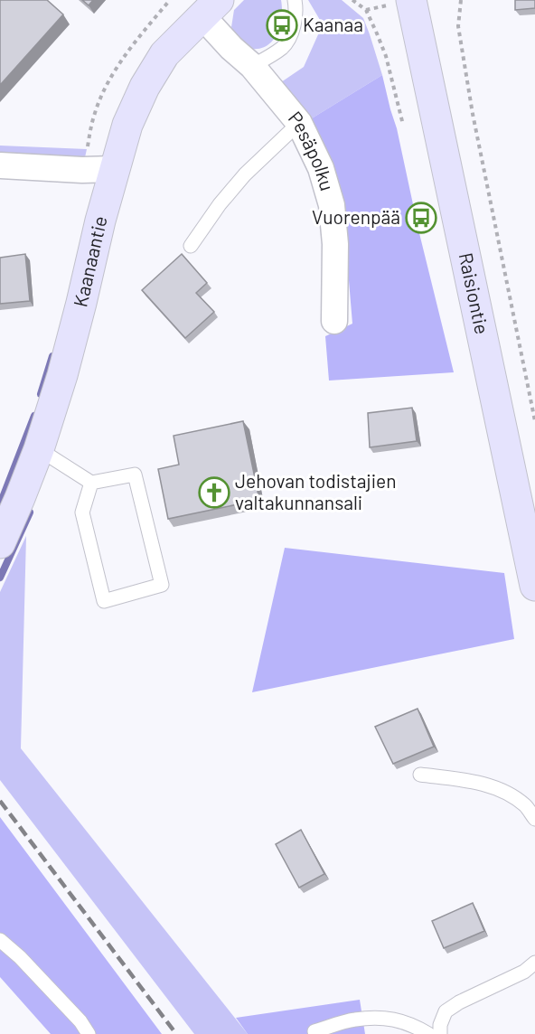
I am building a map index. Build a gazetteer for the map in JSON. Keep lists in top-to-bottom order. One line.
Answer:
{"streets":{"main road":["Kaanaantie","Raisiontie"],"street":["Pesäpolku"]},"crossings":[["Pesäpolku","Kaanaantie"]],"places":{"bus stop":["Kaanaa","Vuorenpää"],"church":["Jehovan todistajien valtakunnansali"]}}
